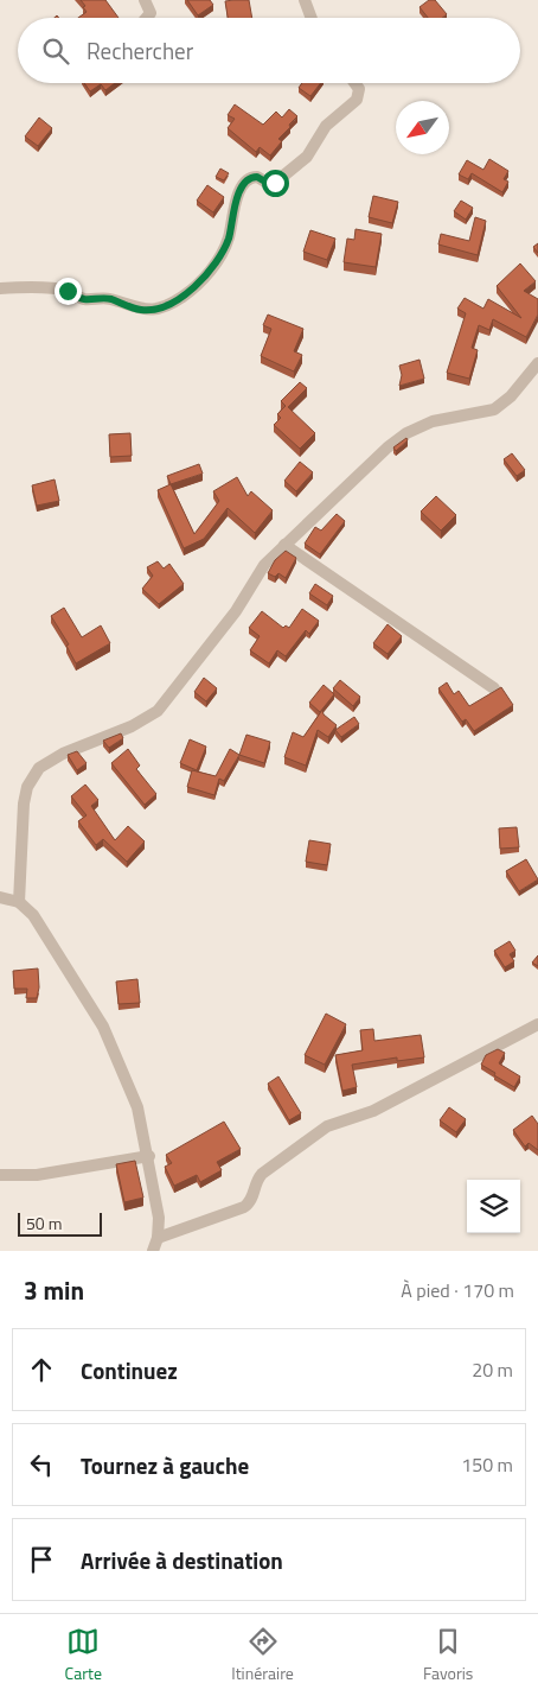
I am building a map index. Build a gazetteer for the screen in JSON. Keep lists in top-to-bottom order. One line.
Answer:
{"scale_bar":"50 m","north":"bottom left","page":{"search":"Rechercher","scale":"50 m","heading":["3 min","À pied · 170 m"],"list":[["Continuez","20 m"],["Tournez à gauche","150 m"],"Arrivée à destination"],"nav":["Carte","Itinéraire","Favoris"]}}
